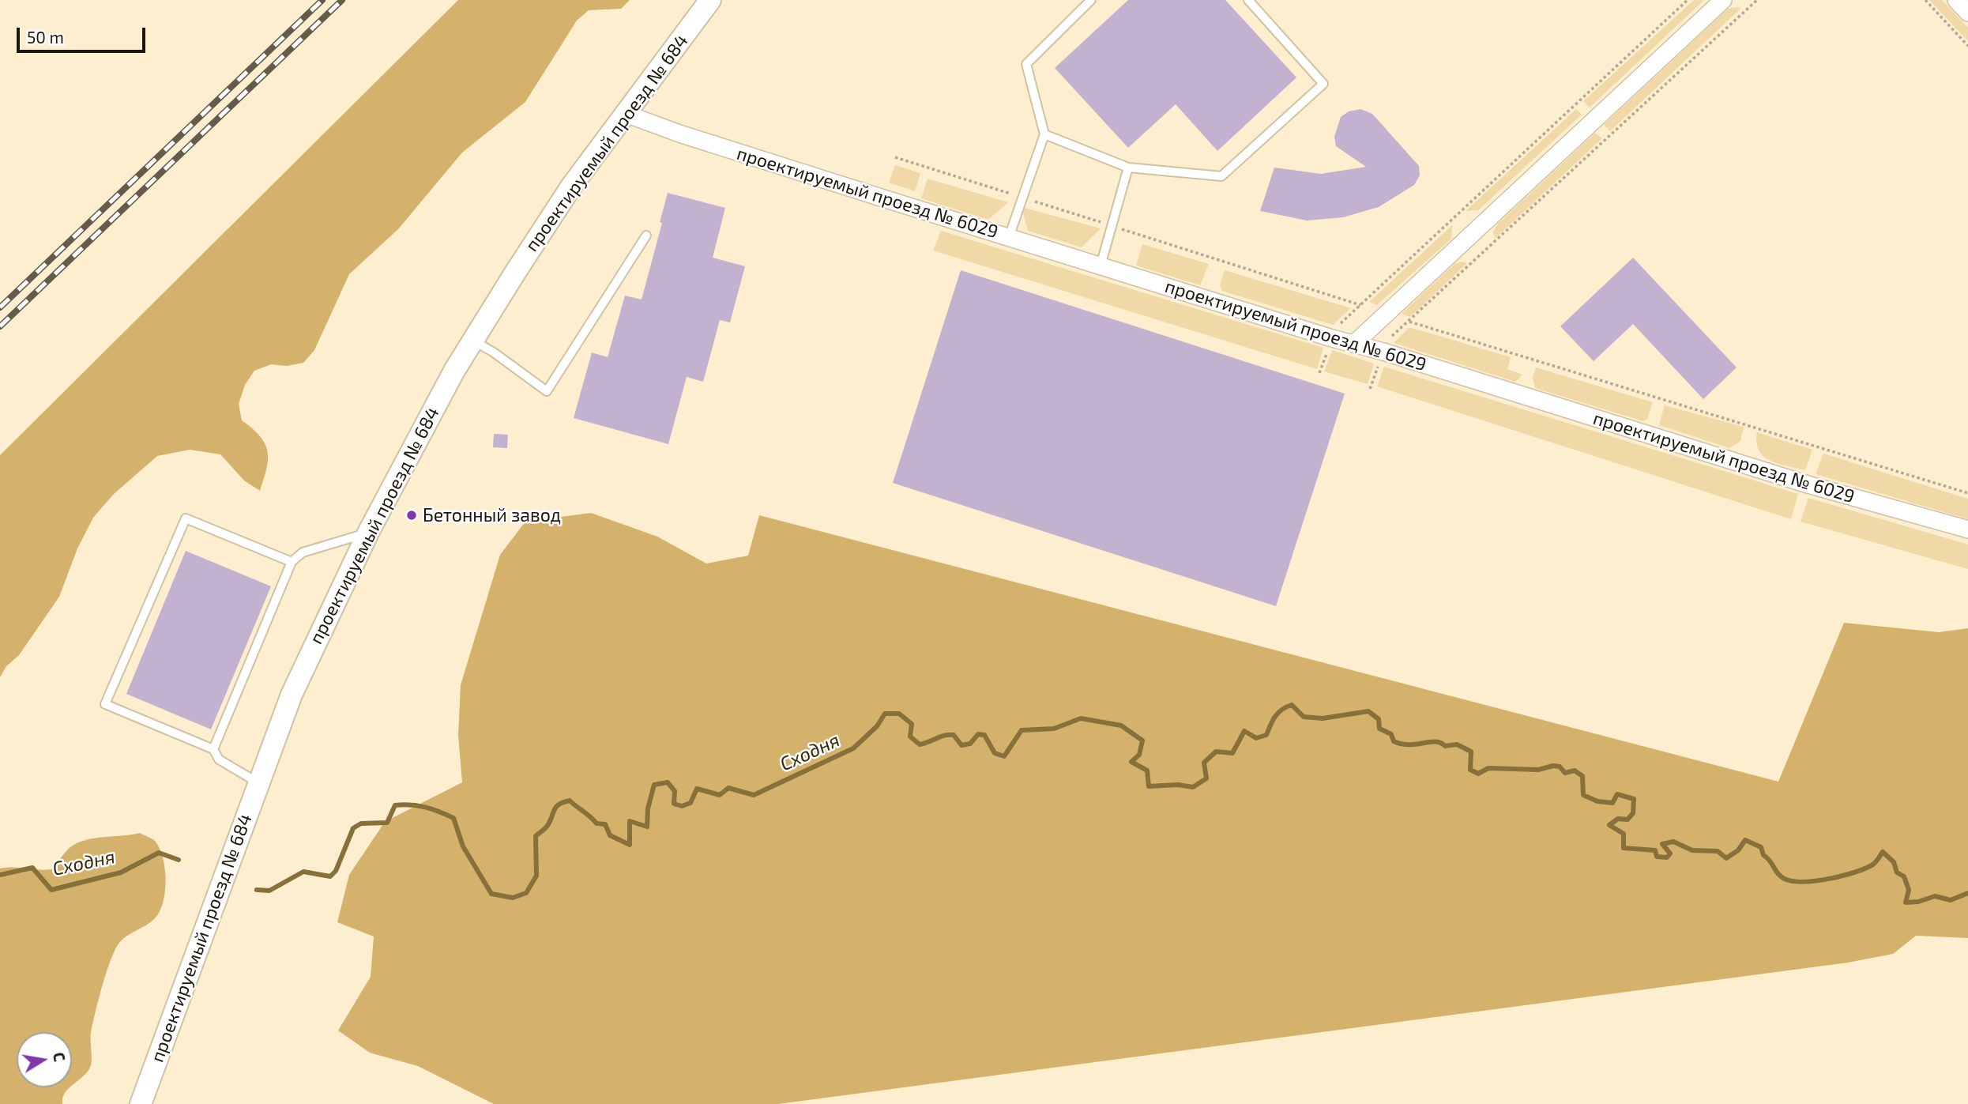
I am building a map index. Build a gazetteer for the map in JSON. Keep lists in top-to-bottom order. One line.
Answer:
{"streets":{"street":["проектируемый проезд № 684","проектируемый проезд № 6029"]},"crossings":[["проектируемый проезд № 684","проектируемый проезд № 6029"]],"water":["Сходня"],"places":["Бетонный завод"],"scale_bar":"50 m","north":"right"}
